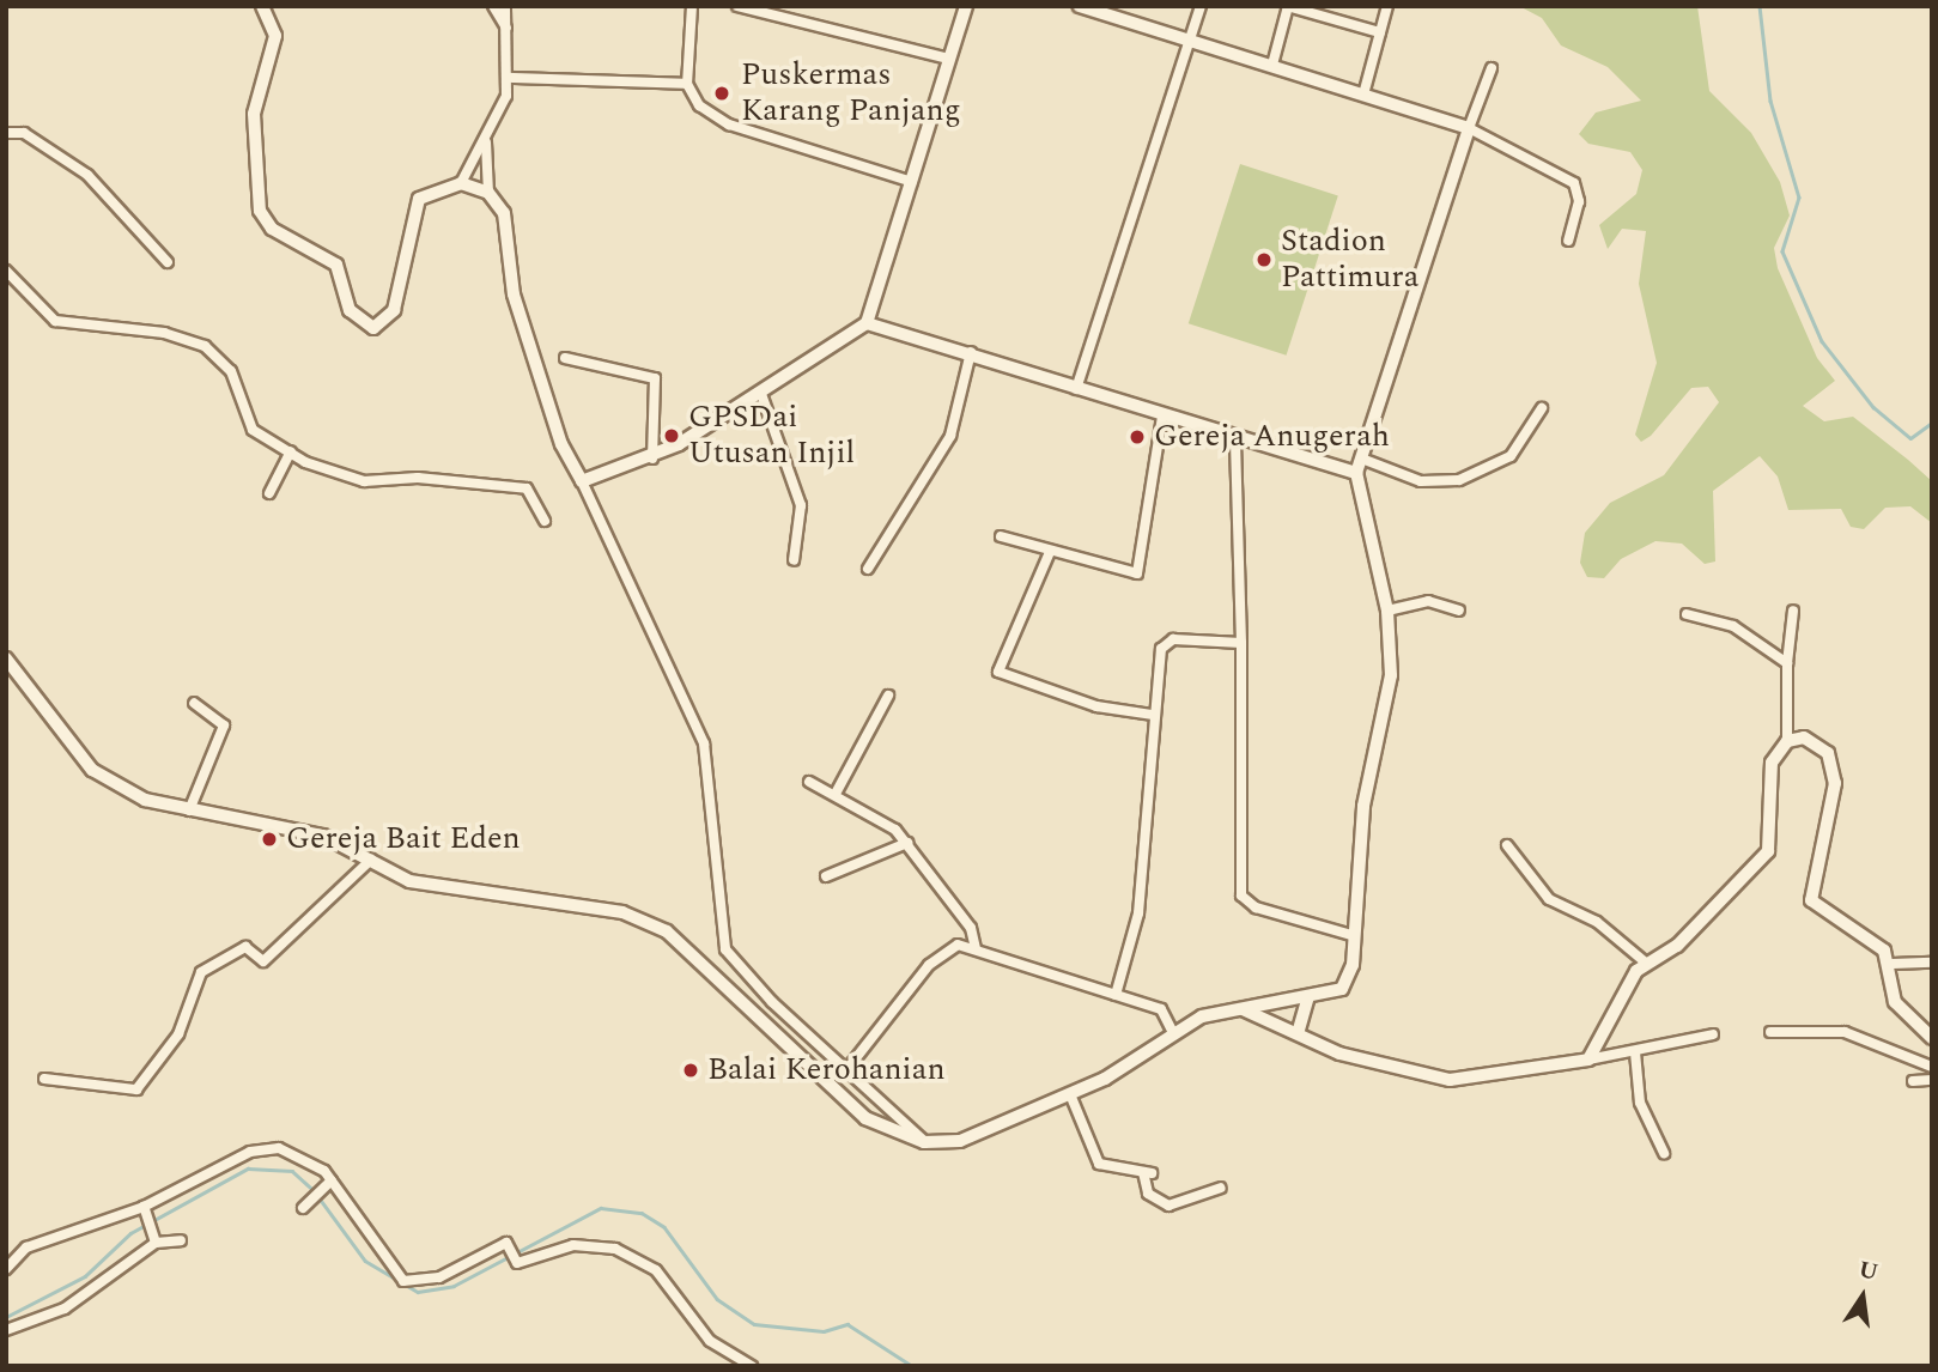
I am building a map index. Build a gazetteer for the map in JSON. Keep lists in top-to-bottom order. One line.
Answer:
{"places":["Puskermas Karang Panjang","Stadion Pattimura","GPSDai Utusan Injil","Gereja Anugerah","Gereja Bait Eden","Balai Kerohanian"],"north":"top"}
